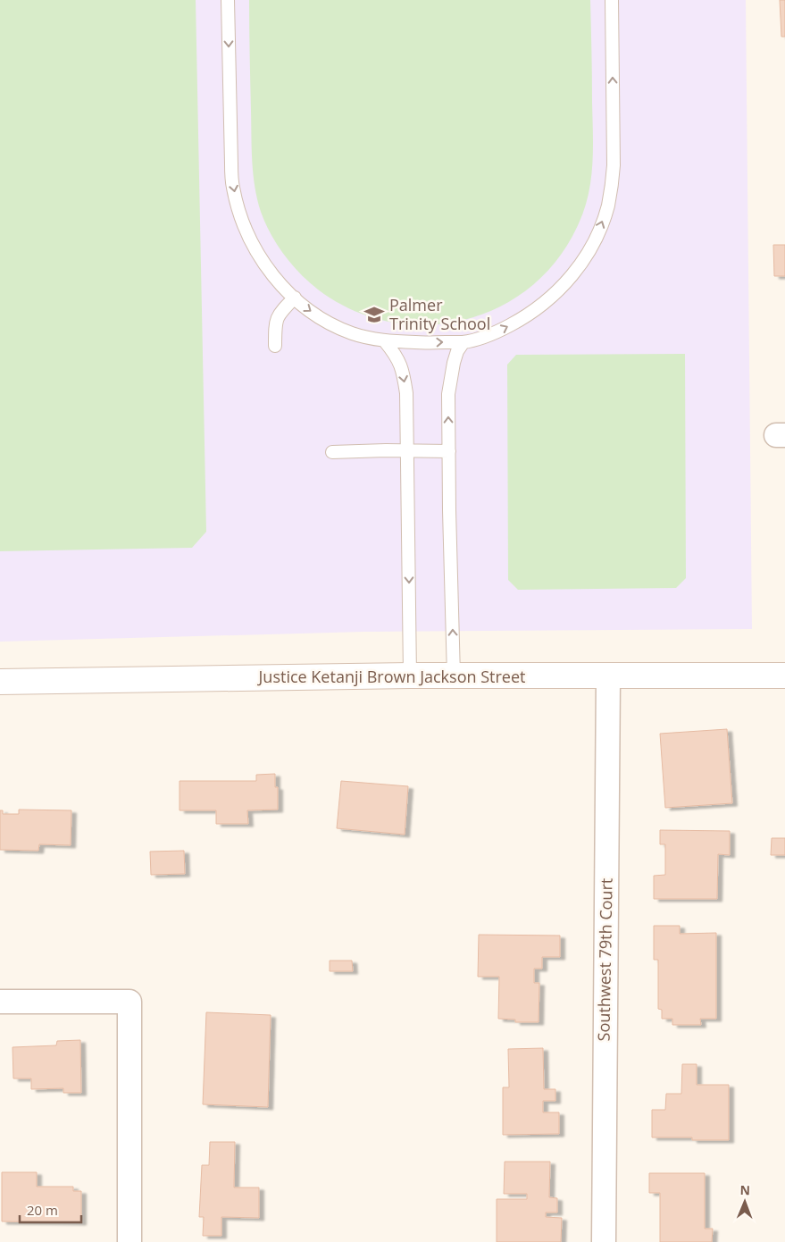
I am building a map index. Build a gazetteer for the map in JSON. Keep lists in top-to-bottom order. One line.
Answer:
{"streets":{"main road":["Justice Ketanji Brown Jackson Street"],"street":["Southwest 79th Court"]},"crossings":[["Justice Ketanji Brown Jackson Street","Southwest 79th Court"]],"places":{"school or university":["Palmer Trinity School"]},"scale_bar":"20 m","north":"top"}
